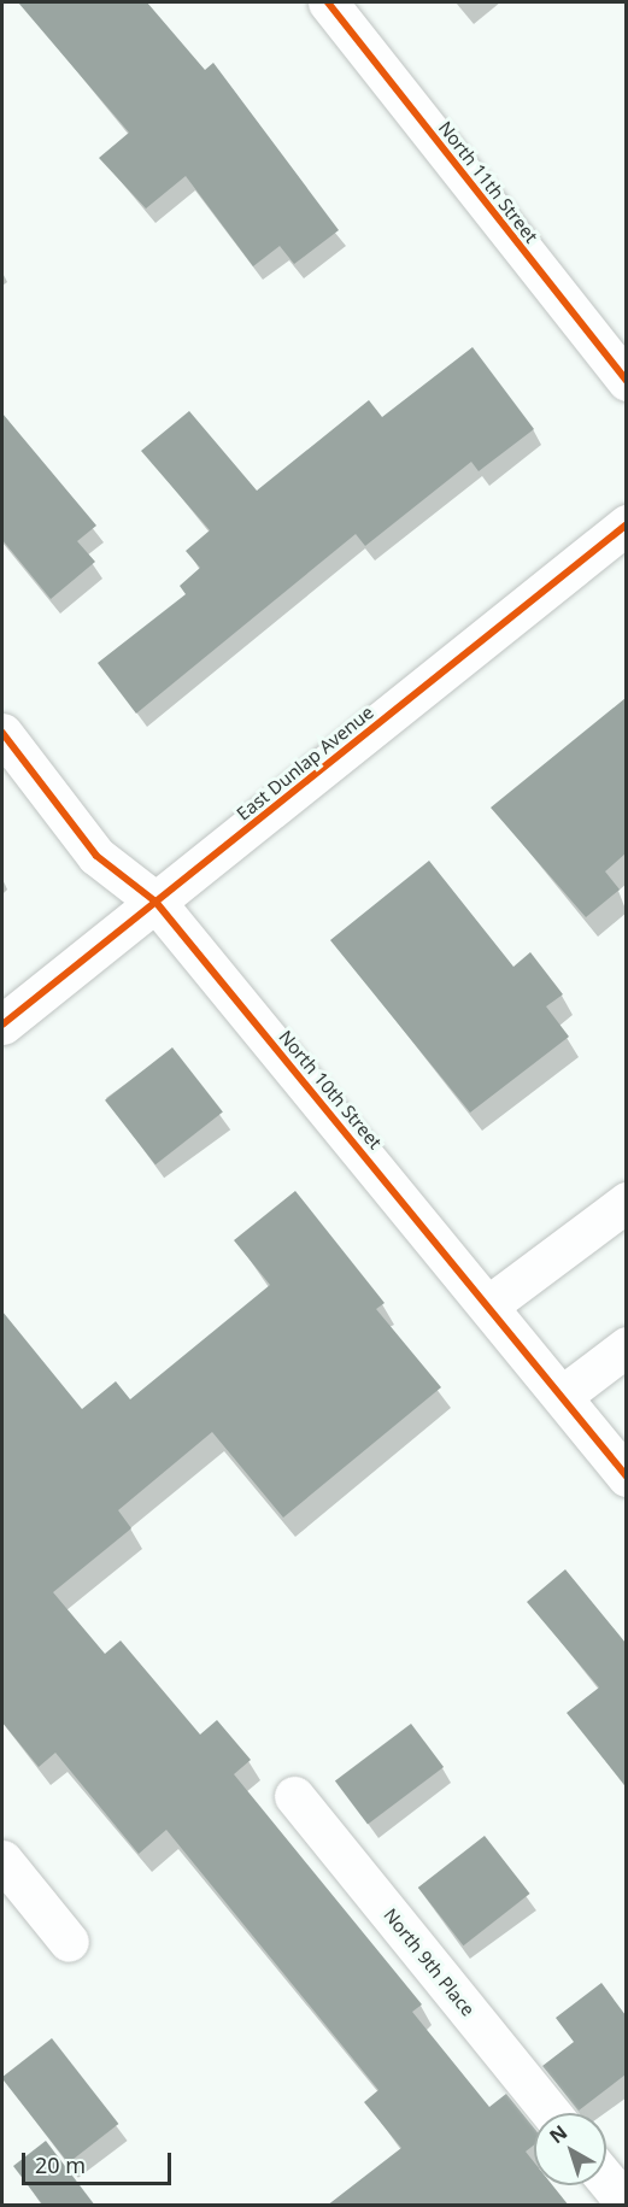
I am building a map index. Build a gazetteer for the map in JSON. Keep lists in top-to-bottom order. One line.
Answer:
{"streets":{"street":["North 11th Street","East Dunlap Avenue","North 10th Street","North 9th Place"]},"crossings":[["East Dunlap Avenue","North 10th Street"]],"scale_bar":"20 m","north":"top left"}
